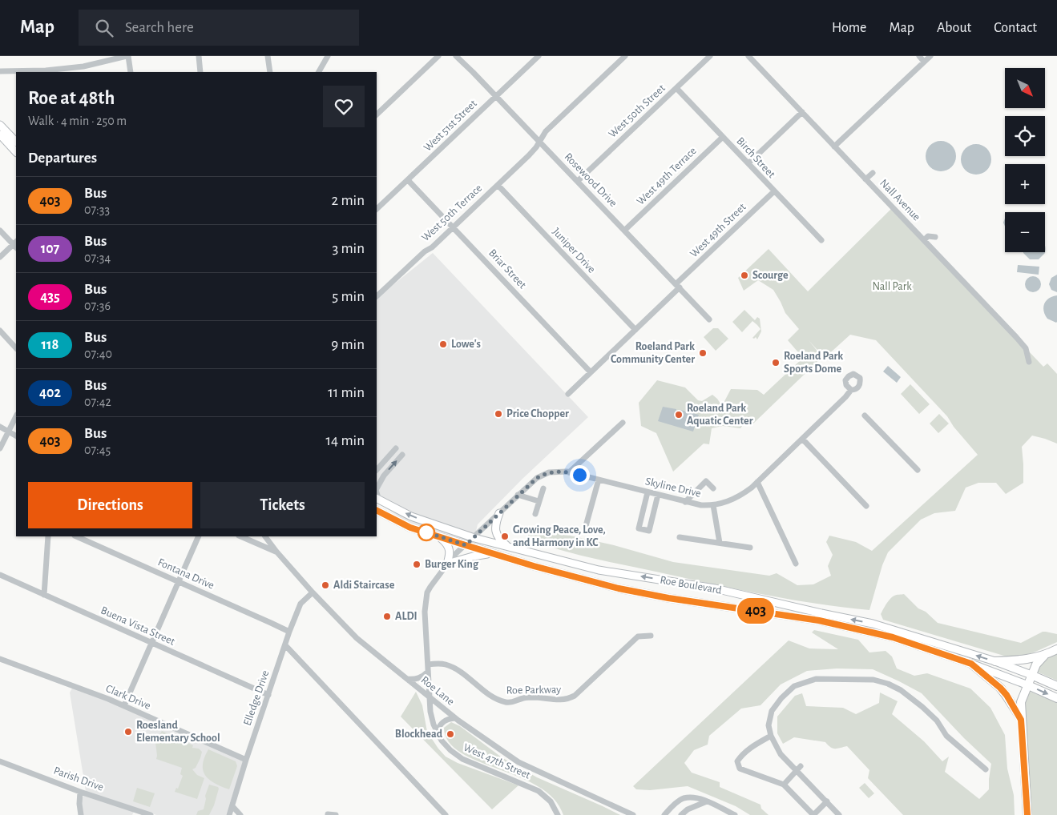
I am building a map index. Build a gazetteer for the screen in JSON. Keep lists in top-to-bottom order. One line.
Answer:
{"streets":{"main road":["Roe Boulevard"],"street":["West 50th Street","West 51st Street","Birch Street","West 49th Terrace","Rosewood Drive","Nall Avenue","West 50th Terrace","West 49th Street","Juniper Drive","Briar Street","Skyline Drive","Fontana Drive","Buena Vista Street","Roe Parkway","Roe Lane","Clark Drive","Elledge Drive","West 47th Street","Parish Drive"]},"crossings":[["West 50th Street","Birch Street"],["West 50th Street","Rosewood Drive"],["West 51st Street","Rosewood Drive"],["West 51st Street","Briar Street"],["Birch Street","West 49th Terrace"],["Birch Street","West 49th Street"],["West 49th Terrace","Rosewood Drive"],["Rosewood Drive","West 50th Terrace"],["Rosewood Drive","West 49th Street"],["West 50th Terrace","Juniper Drive"],["West 50th Terrace","Briar Street"],["West 49th Street","Juniper Drive"],["West 49th Street","Briar Street"],["Skyline Drive","Roe Boulevard"],["Skyline Drive","West 47th Street"],["Fontana Drive","Elledge Drive"],["Buena Vista Street","Elledge Drive"],["Roe Parkway","West 47th Street"],["Roe Lane","Elledge Drive"],["Roe Lane","West 47th Street"],["Clark Drive","Elledge Drive"]],"parks":["Nall Park"],"places":["Scourge","Lowe's","Roeland Park Community Center","Roeland Park Sports Dome","Price Chopper","Roeland Park Aquatic Center","Growing Peace, Love, and Harmony in KC","Burger King","Aldi Staircase","ALDI","Roesland Elementary School","Blockhead"],"lines":["bus line 403"],"north":"bottom right","page":{"header":"Map","search":"Search here","nav":["Home","Map","About","Contact"],"on_map":"403","map_buttons":["+","−"],"heading":[["Roe at 48th","Walk · 4 min · 250 m"],"Departures"],"list":[{"mark":"403","name":"Bus","note":"07:33","value":"2 min"},{"mark":"107","name":"Bus","note":"07:34","value":"3 min"},{"mark":"435","name":"Bus","note":"07:36","value":"5 min"},{"mark":"118","name":"Bus","note":"07:40","value":"9 min"},{"mark":"402","name":"Bus","note":"07:42","value":"11 min"},{"mark":"403","name":"Bus","note":"07:45","value":"14 min"}],"buttons":["Directions","Tickets"]}}
